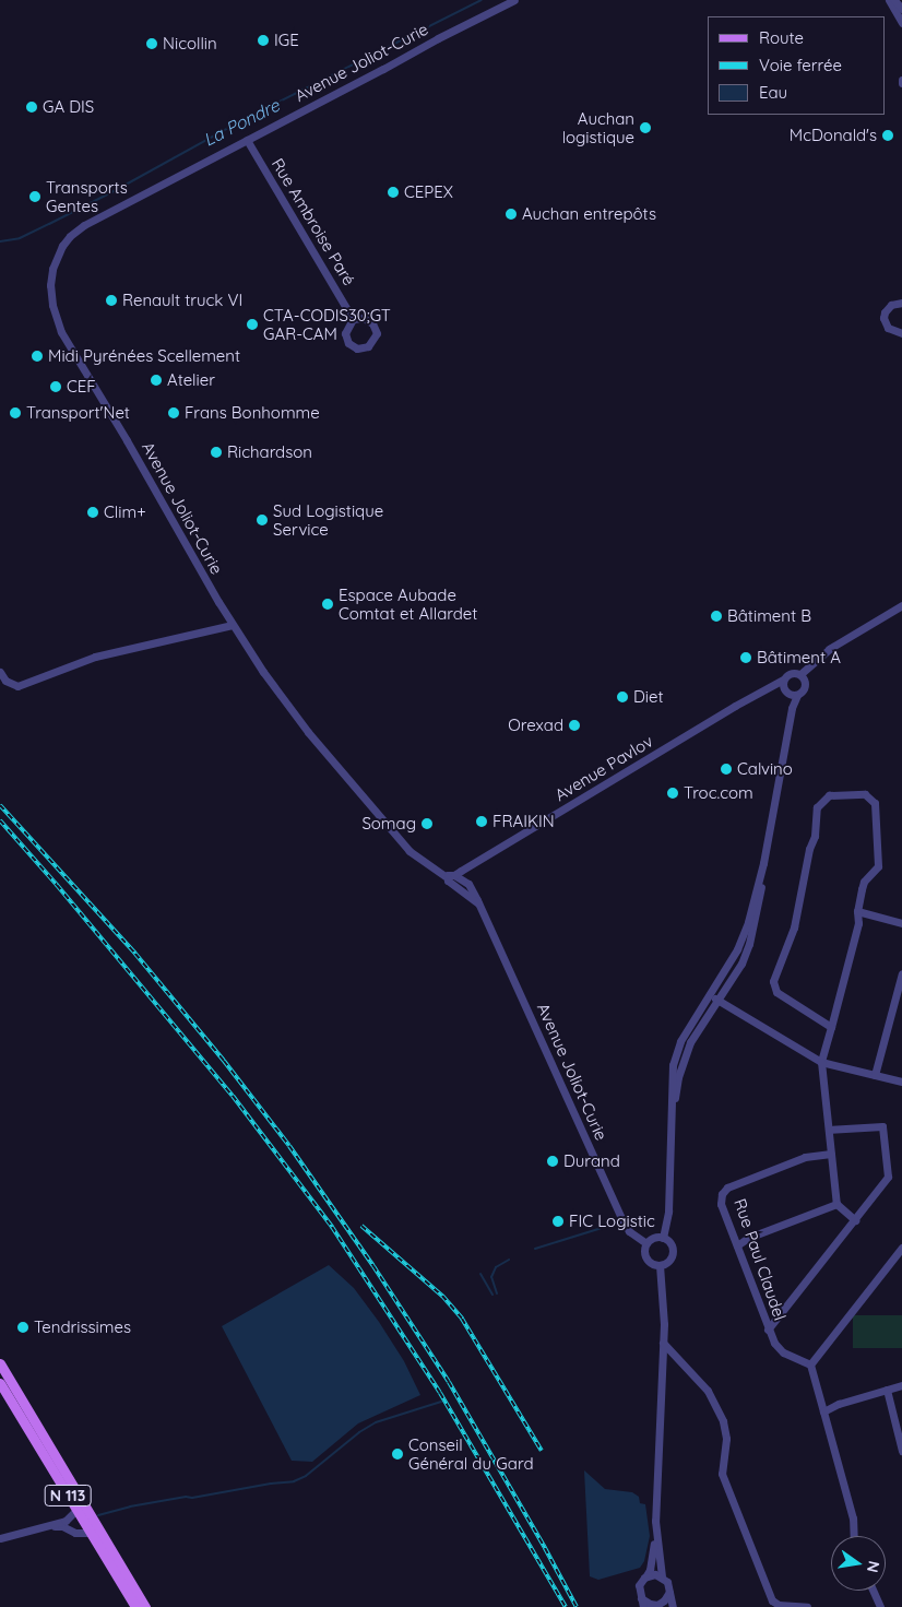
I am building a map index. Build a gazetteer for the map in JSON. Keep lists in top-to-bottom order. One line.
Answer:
{"streets":{"main road":["N 113"],"street":["Avenue Joliot-Curie","Rue Ambroise Paré","Avenue Pavlov","Rue Paul Claudel"]},"crossings":[["Avenue Joliot-Curie","Rue Ambroise Paré"],["Avenue Joliot-Curie","Avenue Pavlov"]],"water":["La Pondre"],"places":["IGE","Nicollin","GA DIS","Auchan logistique","McDonald's","CEPEX","Transports Gentes","Auchan entrepôts","Renault truck VI","CTA-CODIS30;GT GAR-CAM","Midi Pyrénées Scellement","Atelier","CEF","Transport'Net","Frans Bonhomme","Richardson","Clim+","Sud Logistique Service","Espace Aubade Comtat et Allardet","Bâtiment B","Bâtiment A","Diet","Orexad","Calvino","Troc.com","FRAIKIN","Somag","Durand","FIC Logistic","Tendrissimes","Conseil Général du Gard"],"legend":["Route","Voie ferrée","Eau"],"north":"right"}
